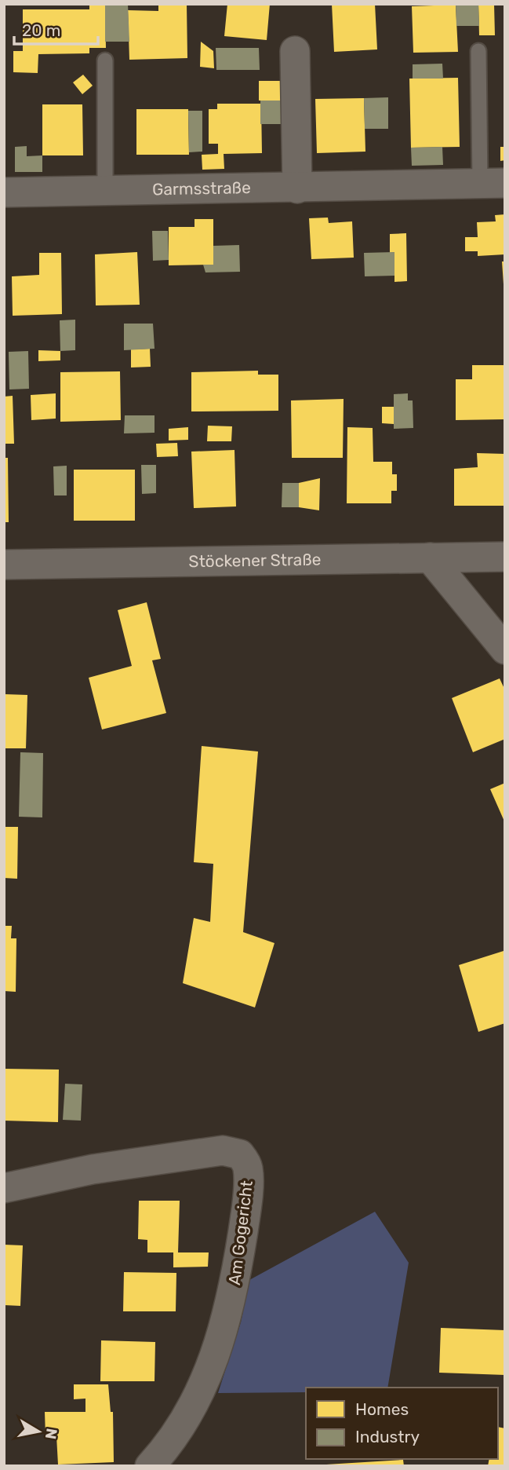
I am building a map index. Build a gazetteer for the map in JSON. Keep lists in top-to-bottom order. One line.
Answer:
{"streets":{"street":["Garmsstraße","Stöckener Straße","Am Gogericht"]},"legend":["Homes","Industry"],"scale_bar":"20 m","north":"right"}
